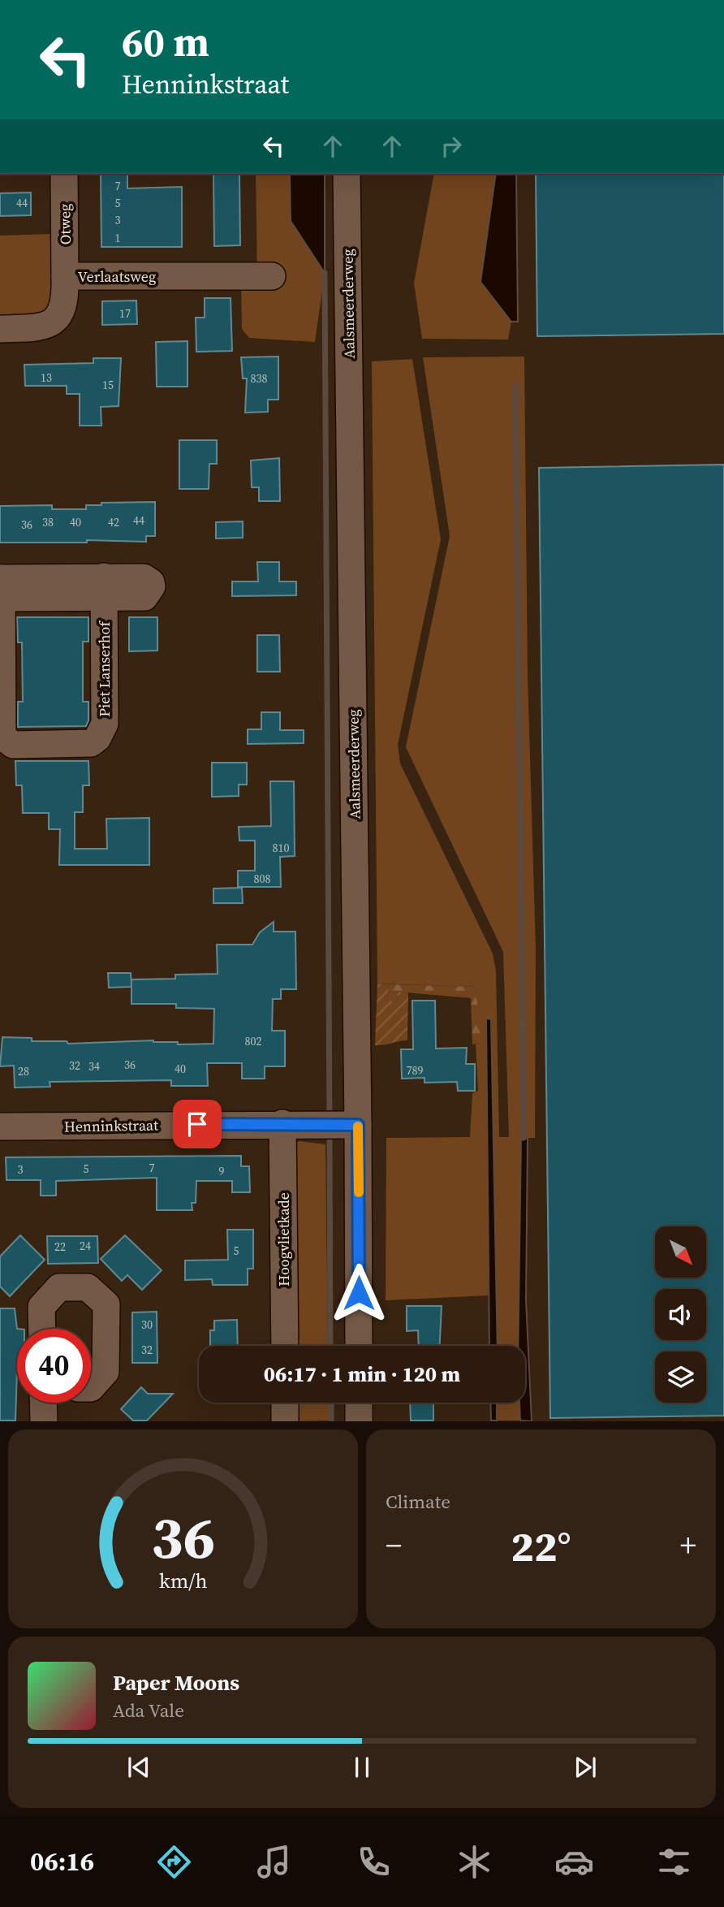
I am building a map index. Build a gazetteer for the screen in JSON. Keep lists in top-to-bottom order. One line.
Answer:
{"streets":{"street":["Otweg","Verlaatsweg","Aalsmeerderweg","Piet Lanserhof","Henninkstraat","Hoogvlietkade"]},"crossings":[["Otweg","Verlaatsweg"],["Aalsmeerderweg","Henninkstraat"],["Henninkstraat","Hoogvlietkade"]],"house_numbers":["7","44","5","3","1","17","13","838","15","44","38","40","42","36","810","808","802","36","32","34","40","789","28","7","5","3","9","24","22","5","30","32"],"north":"bottom right","page":{"turn":["60 m","Henninkstraat"],"limit":"40","trip":"06:17 · 1 min · 120 m","tile":"Climate","heat":["−","22°","+"],"song":["Paper Moons","Ada Vale"],"tabs":"06:16","gauge":["36","km/h"]}}
